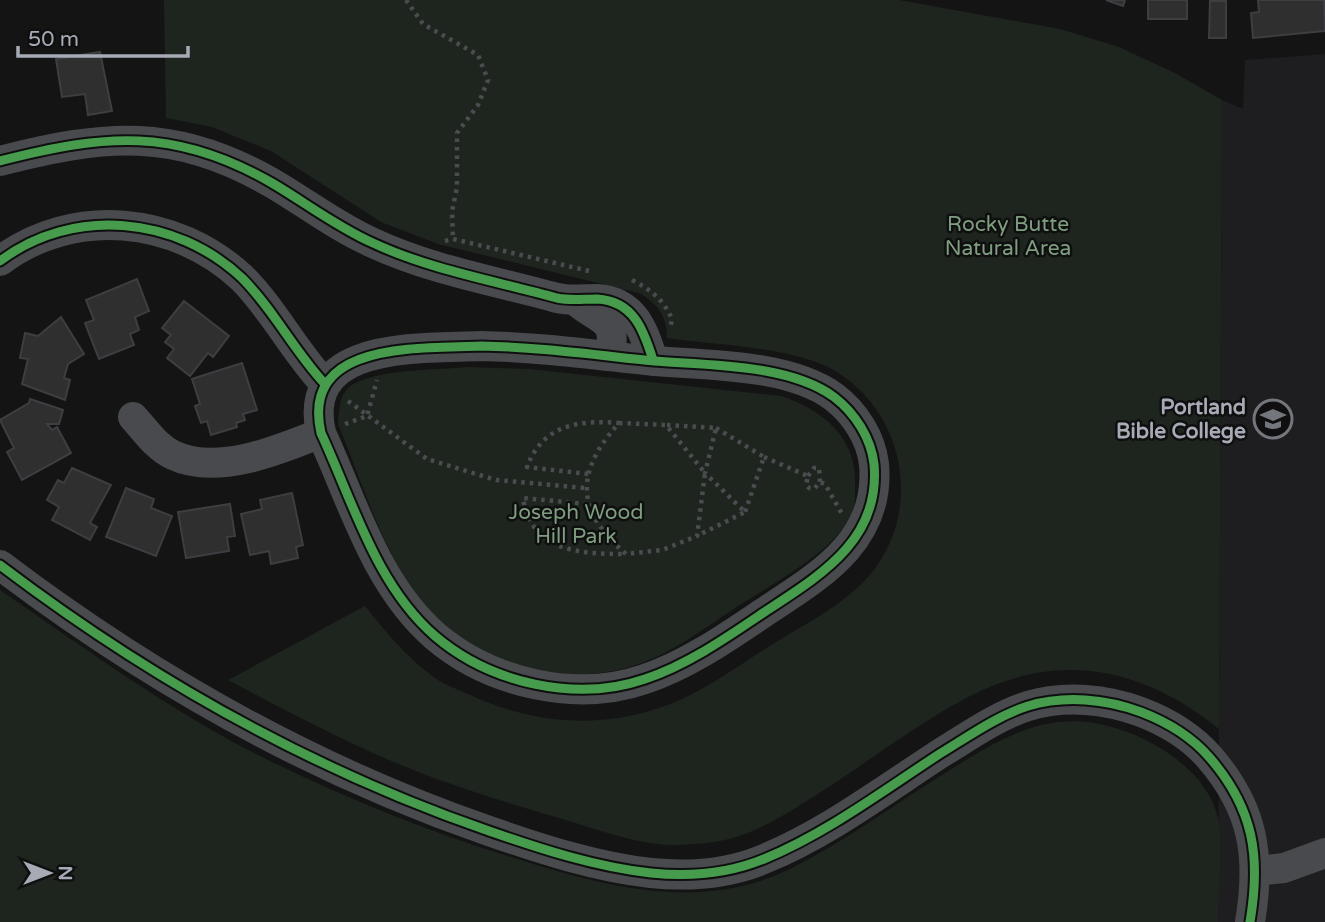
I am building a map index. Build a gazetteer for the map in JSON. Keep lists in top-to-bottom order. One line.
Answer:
{"parks":["Rocky Butte Natural Area","Joseph Wood Hill Park"],"places":{"school or university":["Portland Bible College"]},"scale_bar":"50 m","north":"right"}
